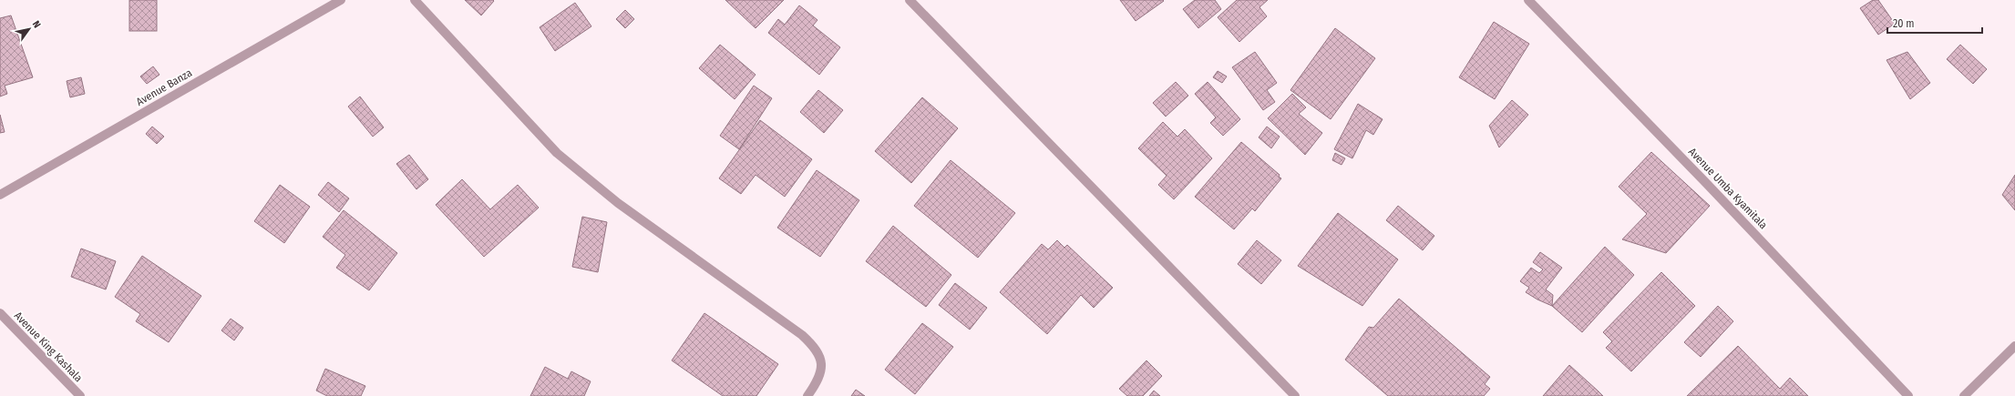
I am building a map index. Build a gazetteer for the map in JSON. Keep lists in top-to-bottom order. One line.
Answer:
{"streets":{"street":["Avenue Banza","Avenue Umba Kyamitala","Avenue King Kashala"]},"scale_bar":"20 m","north":"top right"}
